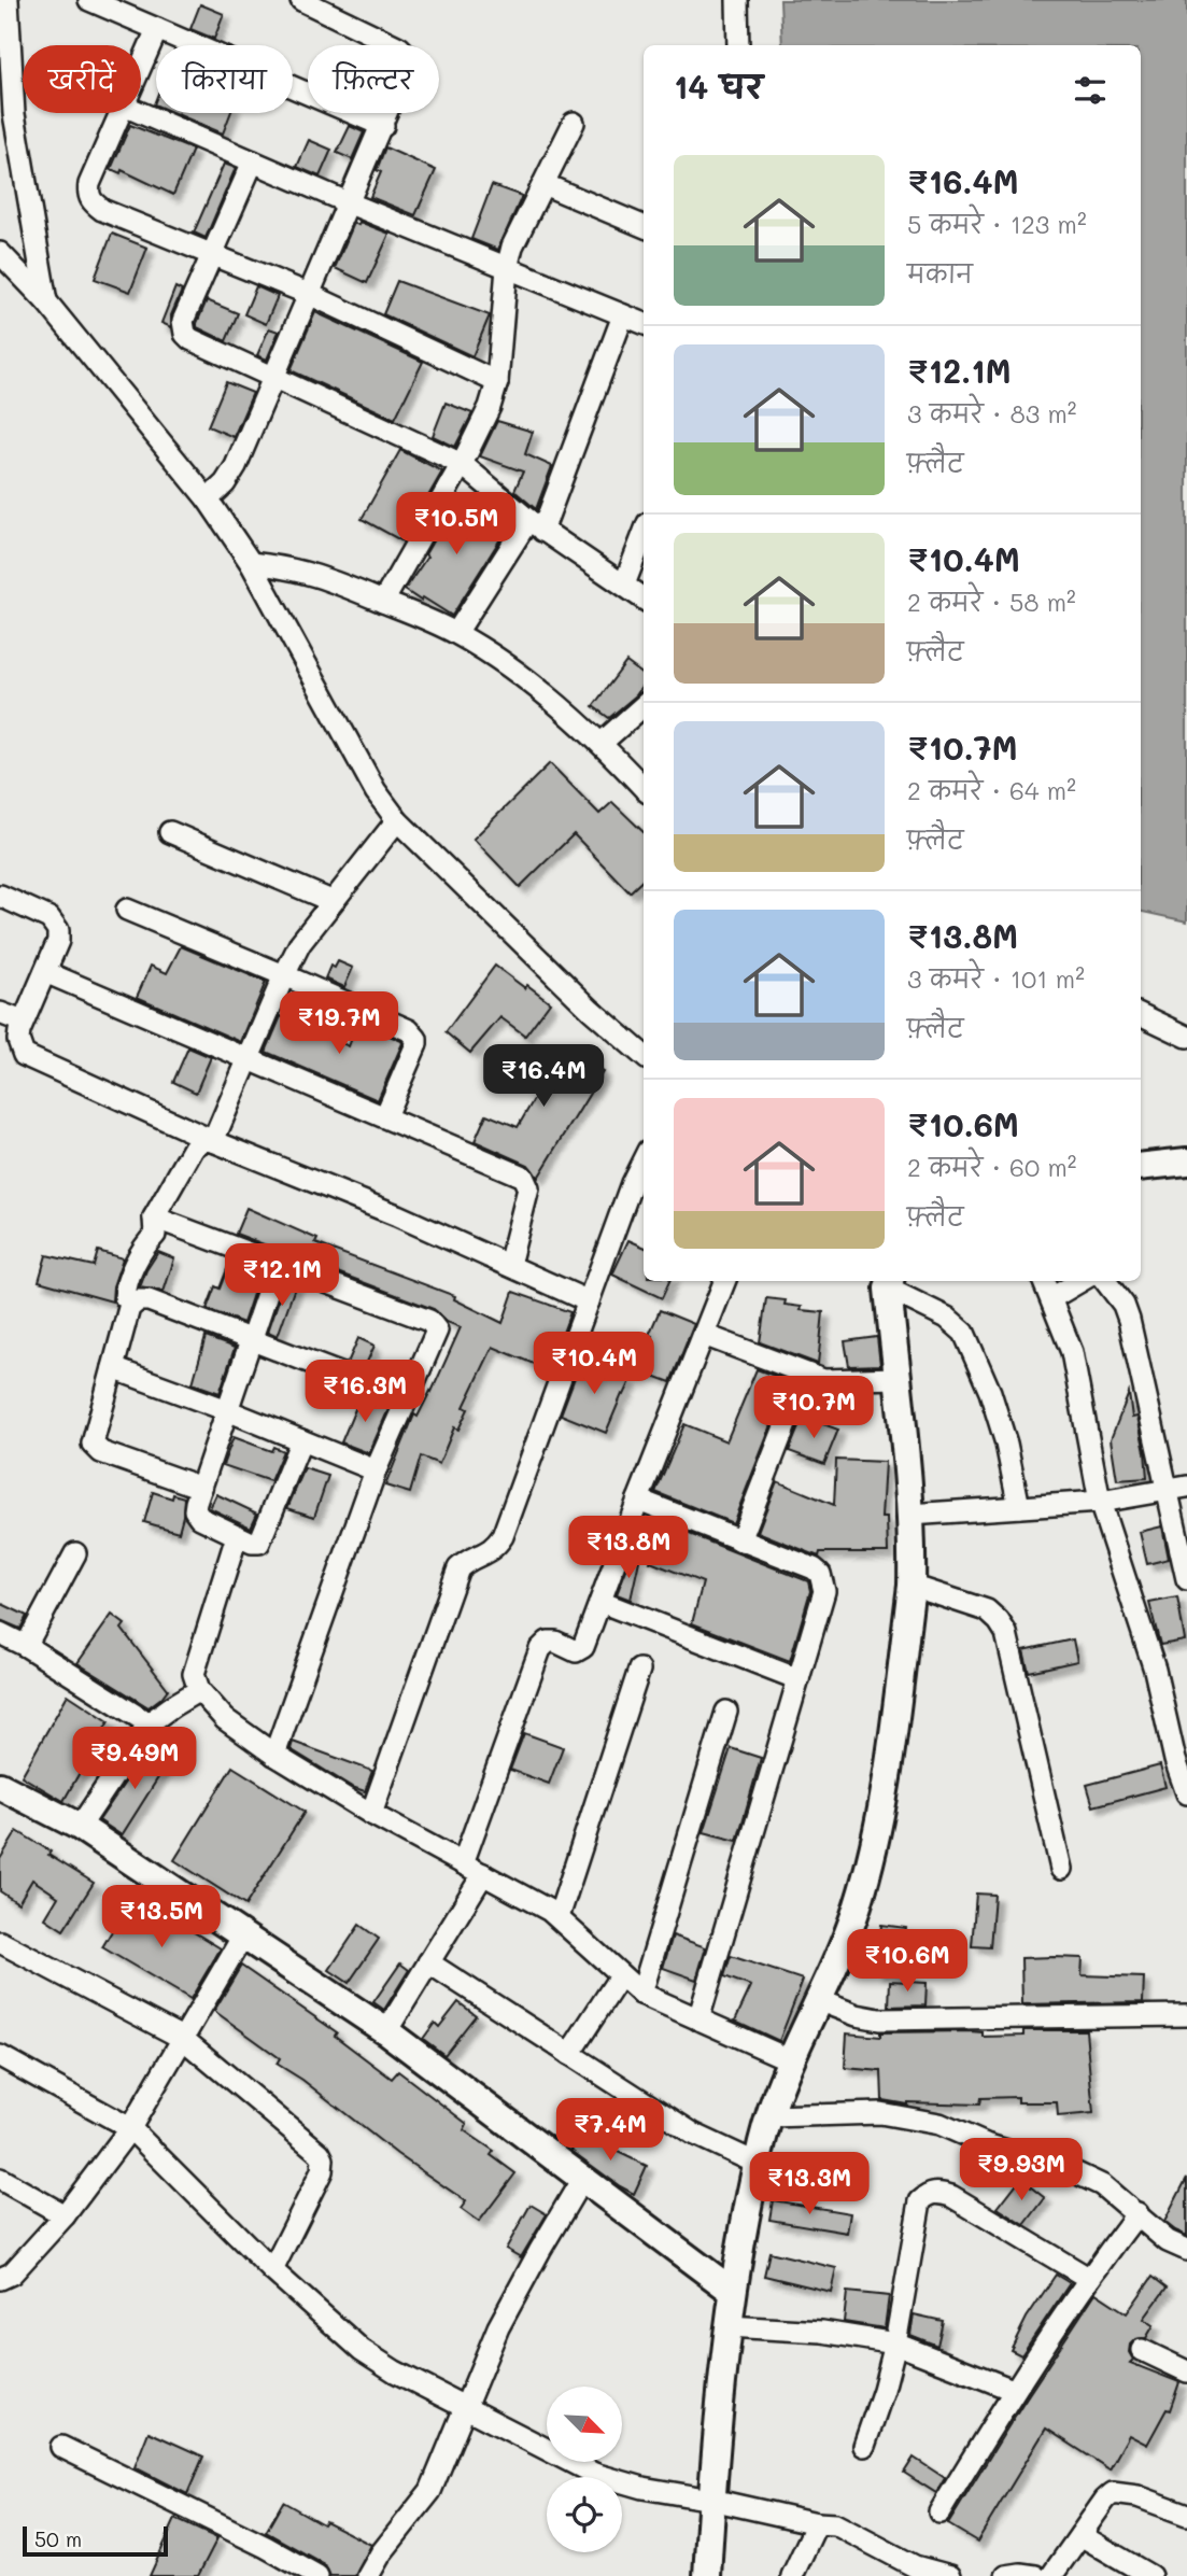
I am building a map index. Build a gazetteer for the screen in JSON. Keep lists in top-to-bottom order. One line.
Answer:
{"scale_bar":"50 m","north":"bottom right","page":{"chip":["खरीदें","किराया","फ़िल्टर"],"heading":"14 घर","list":[{"name":"₹16.4M","note":"5 कमरे · 123 m² · मकान"},{"name":"₹12.1M","note":"3 कमरे · 83 m² · फ़्लैट"},{"name":"₹10.4M","note":"2 कमरे · 58 m² · फ़्लैट"},{"name":"₹10.7M","note":"2 कमरे · 64 m² · फ़्लैट"},{"name":"₹13.8M","note":"3 कमरे · 101 m² · फ़्लैट"},{"name":"₹10.6M","note":"2 कमरे · 60 m² · फ़्लैट"}],"price":["₹10.5M","₹19.7M","₹16.4M","₹12.1M","₹10.4M","₹16.3M","₹10.7M","₹13.8M","₹9.49M","₹13.5M","₹10.6M","₹7.4M","₹9.93M","₹13.3M"],"scale":"50 m"}}
